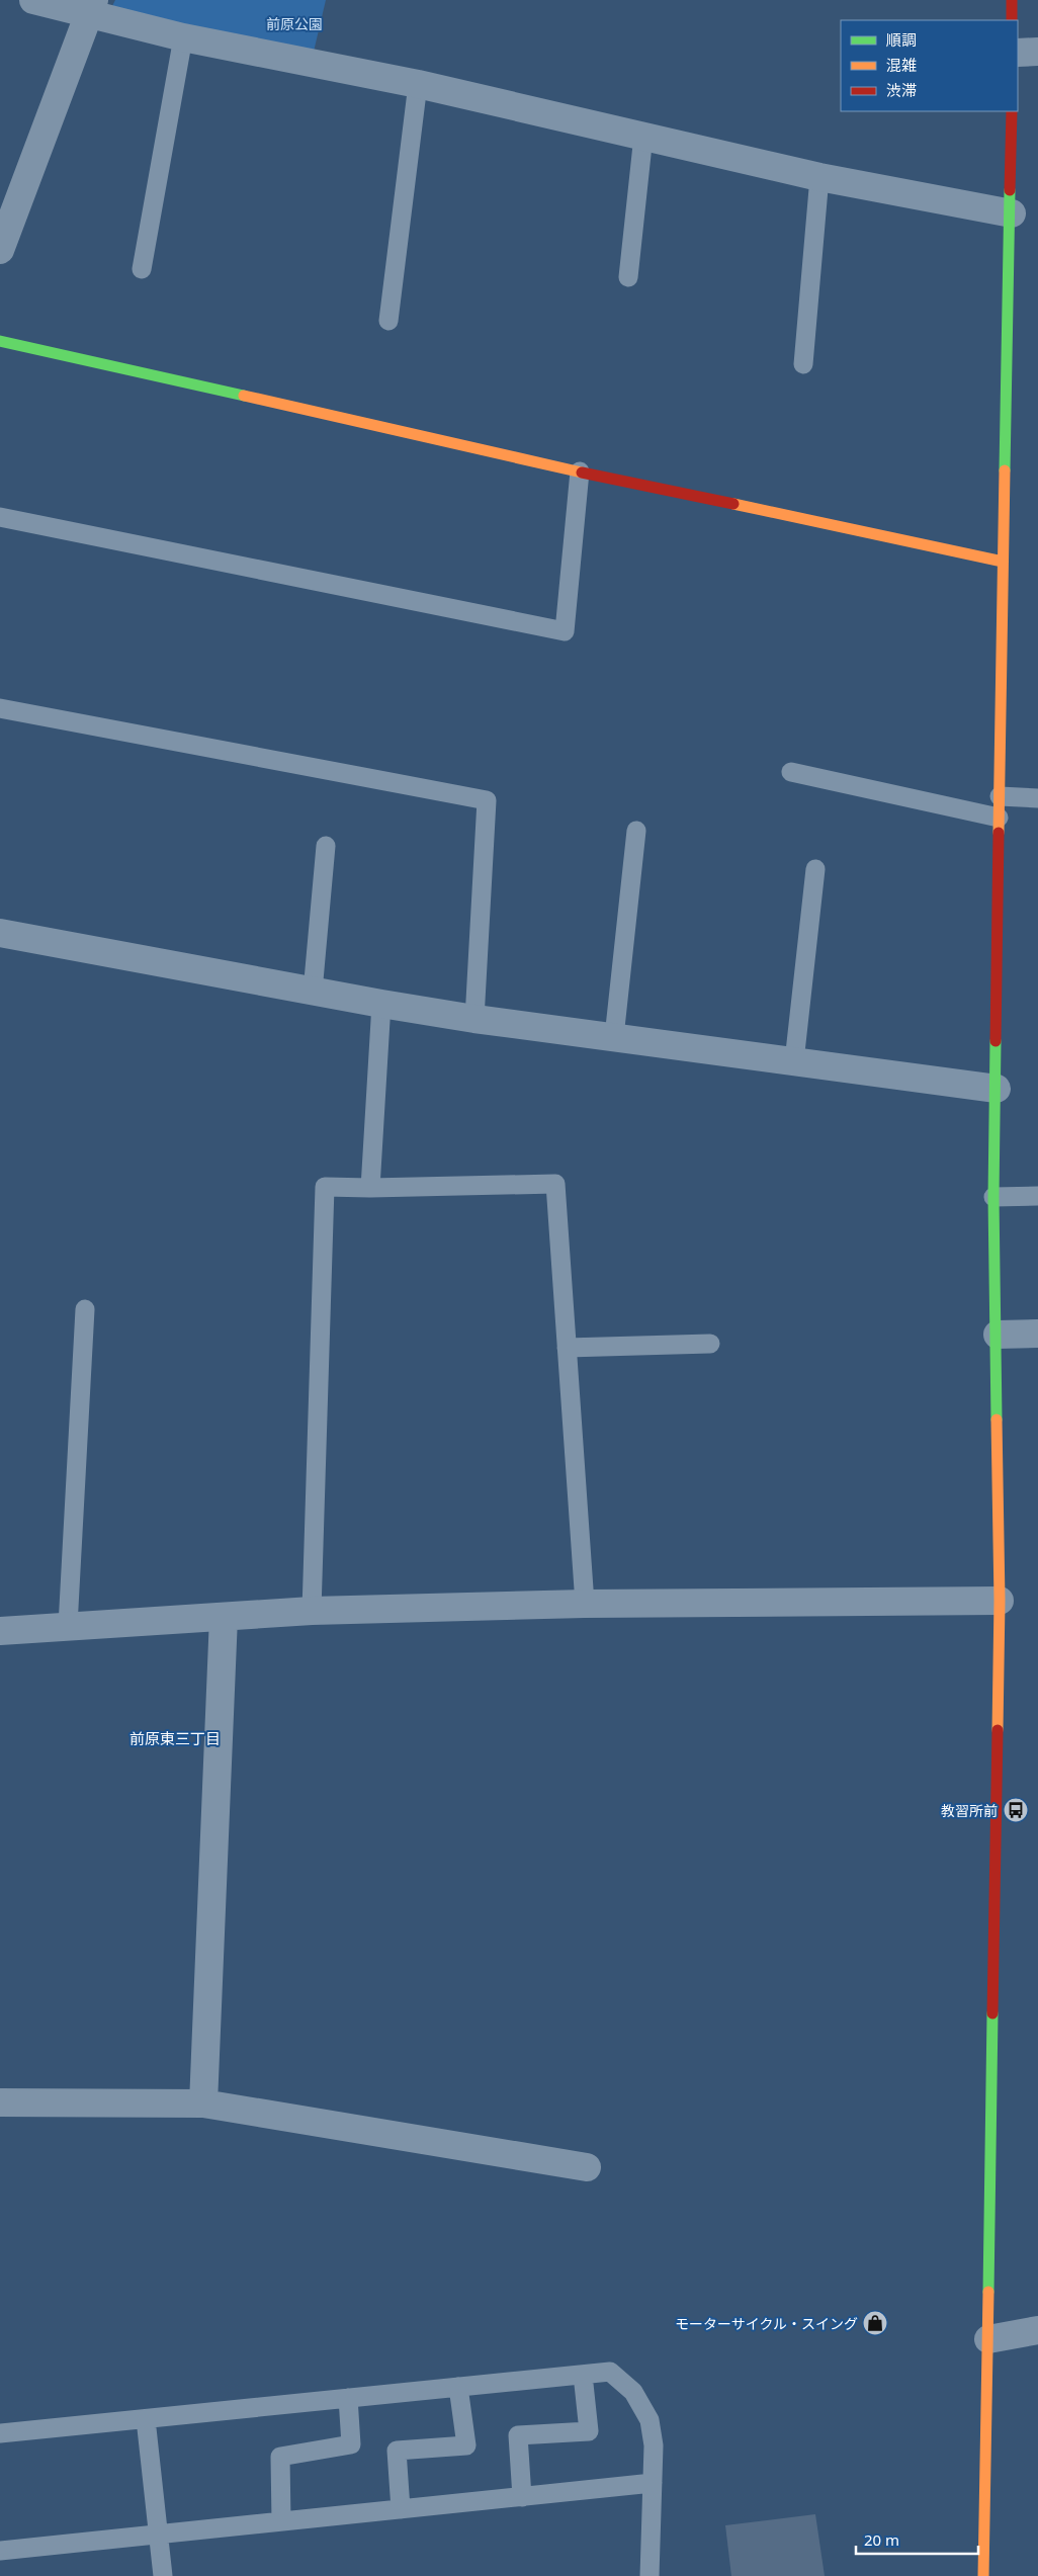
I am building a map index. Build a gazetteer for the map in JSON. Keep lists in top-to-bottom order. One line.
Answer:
{"districts":["前原東三丁目"],"parks":["前原公園"],"places":{"bus stop":["教習所前"],"shop":["モーターサイクル・スイング"]},"legend":["順調","混雑","渋滞"],"scale_bar":"20 m"}
